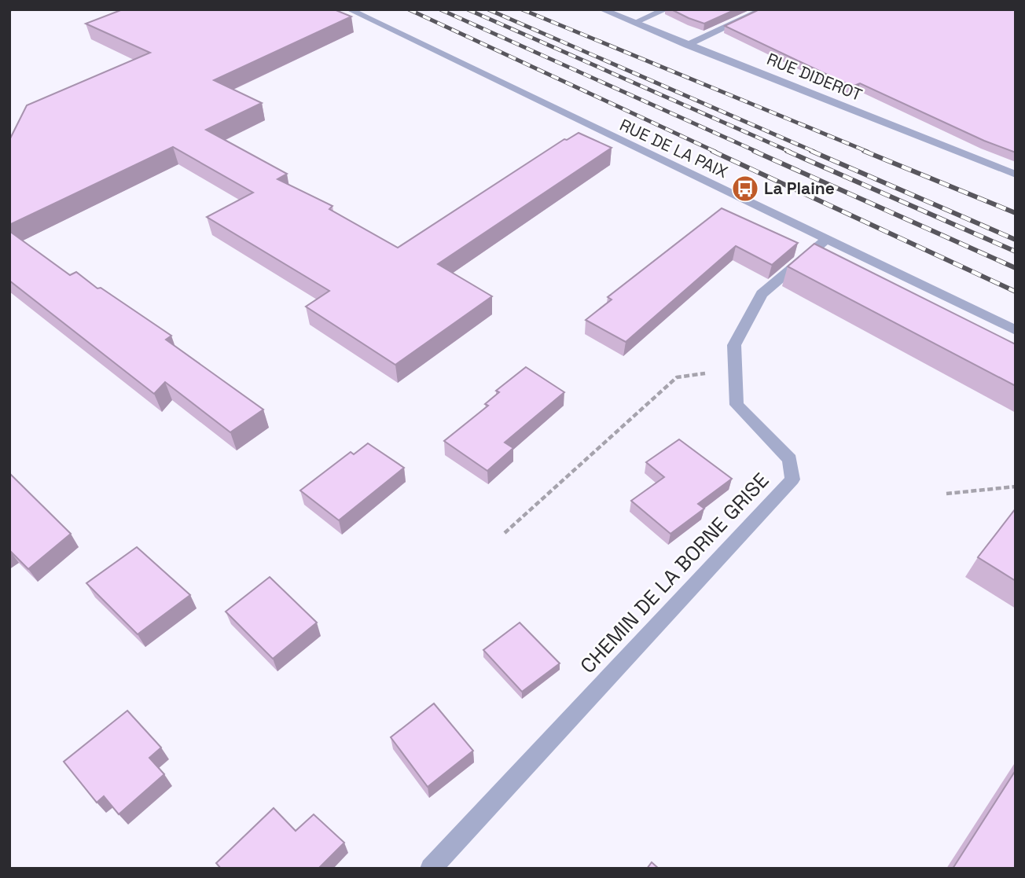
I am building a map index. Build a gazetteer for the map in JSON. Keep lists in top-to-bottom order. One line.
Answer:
{"streets":{"street":["RUE DIDEROT","RUE DE LA PAIX","CHEMIN DE LA BORNE GRISE"]},"crossings":[["RUE DE LA PAIX","CHEMIN DE LA BORNE GRISE"]],"places":{"bus stop":["La Plaine"]}}
